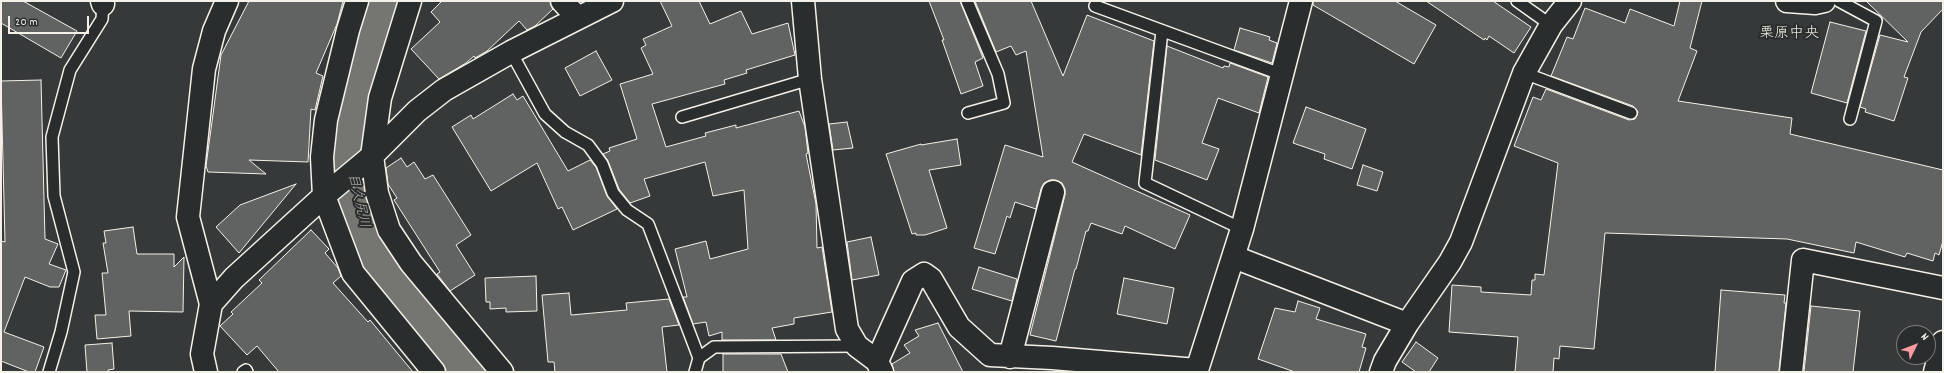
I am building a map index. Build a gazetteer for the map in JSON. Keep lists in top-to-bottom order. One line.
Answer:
{"districts":["栗原中央"],"water":["目久尻川"],"scale_bar":"20 m","north":"top right"}
